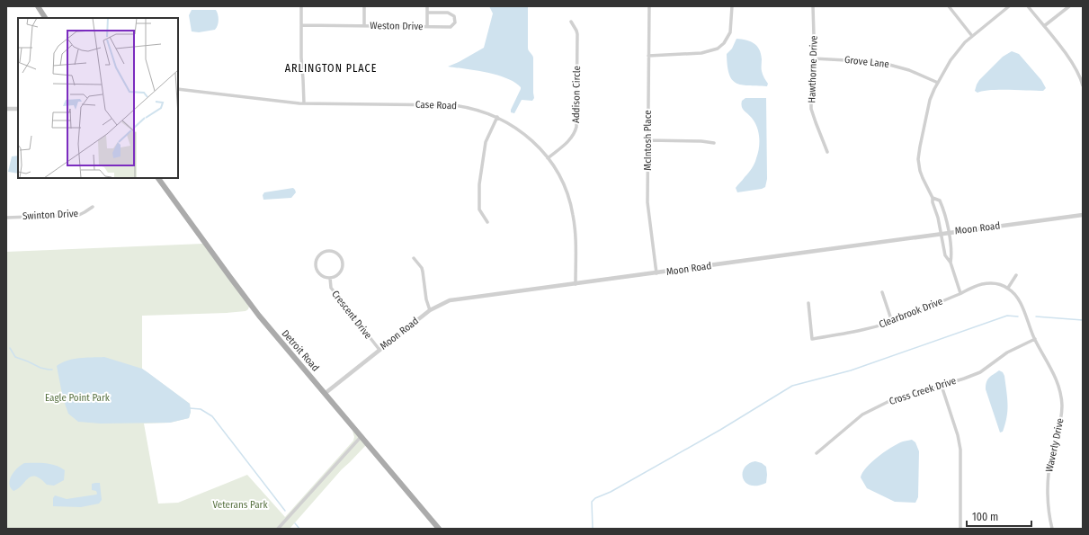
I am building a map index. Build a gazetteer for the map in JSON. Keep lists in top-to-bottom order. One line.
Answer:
{"streets":{"main road":["Detroit Road"],"street":["Weston Drive","Grove Lane","Hawthorne Drive","Addison Circle","Case Road","McIntosh Place","Swinton Drive","Moon Road","Clearbrook Drive","Crescent Drive","Cross Creek Drive","Waverly Drive"]},"crossings":[["Grove Lane","Hawthorne Drive"],["Addison Circle","Case Road"],["Case Road","Moon Road"],["McIntosh Place","Moon Road"],["Moon Road","Crescent Drive"],["Moon Road","Detroit Road"],["Clearbrook Drive","Waverly Drive"],["Cross Creek Drive","Waverly Drive"]],"districts":["ARLINGTON PLACE"],"parks":["Eagle Point Park","Veterans Park"],"scale_bar":"100 m"}
